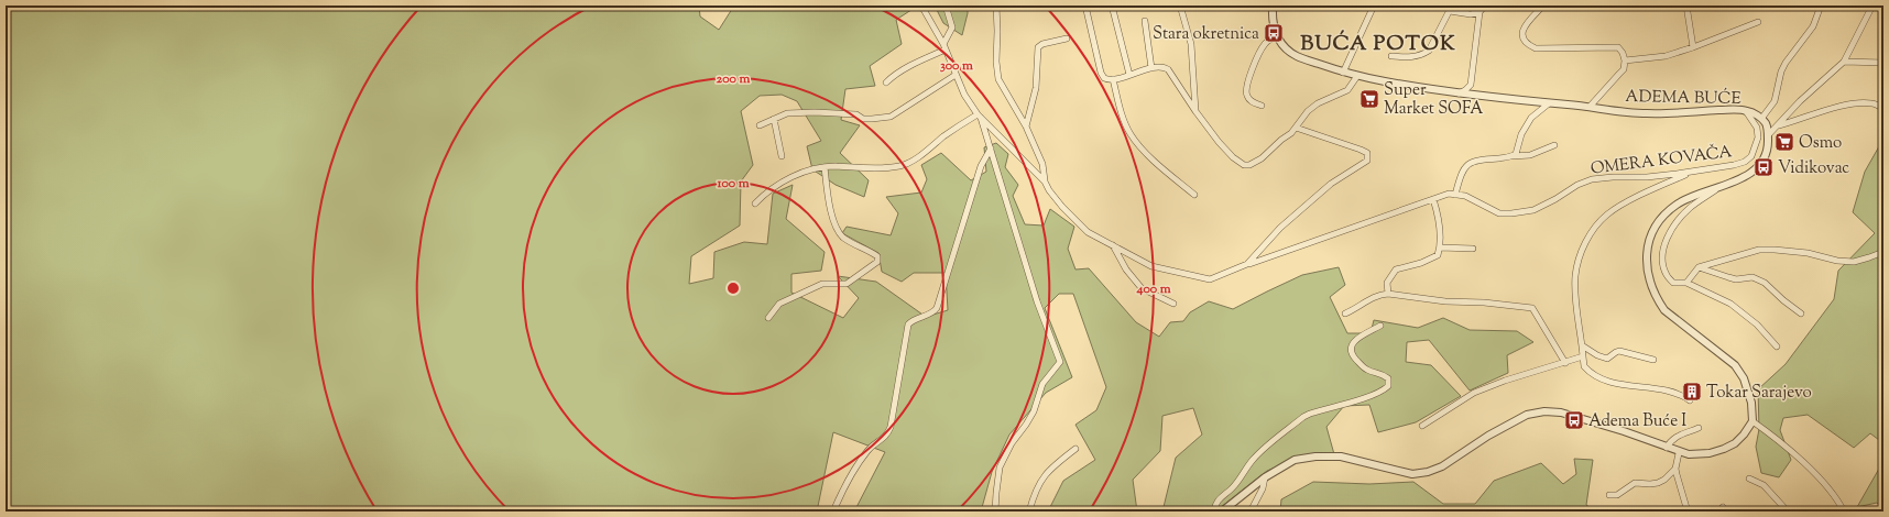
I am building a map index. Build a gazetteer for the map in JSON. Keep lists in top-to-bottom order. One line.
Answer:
{"streets":{"street":["ADEMA BUĆE","OMERA KOVAČA"]},"crossings":[["ADEMA BUĆE","OMERA KOVAČA"]],"districts":["BUĆA POTOK"],"places":{"bus stop":["Stara okretnica","Vidikovac","Adema Buće I"],"supermarket":["Super Market SOFA","Osmo"],"building":["Tokar Sarajevo"]},"rings":["300 m","200 m","100 m","400 m"]}
